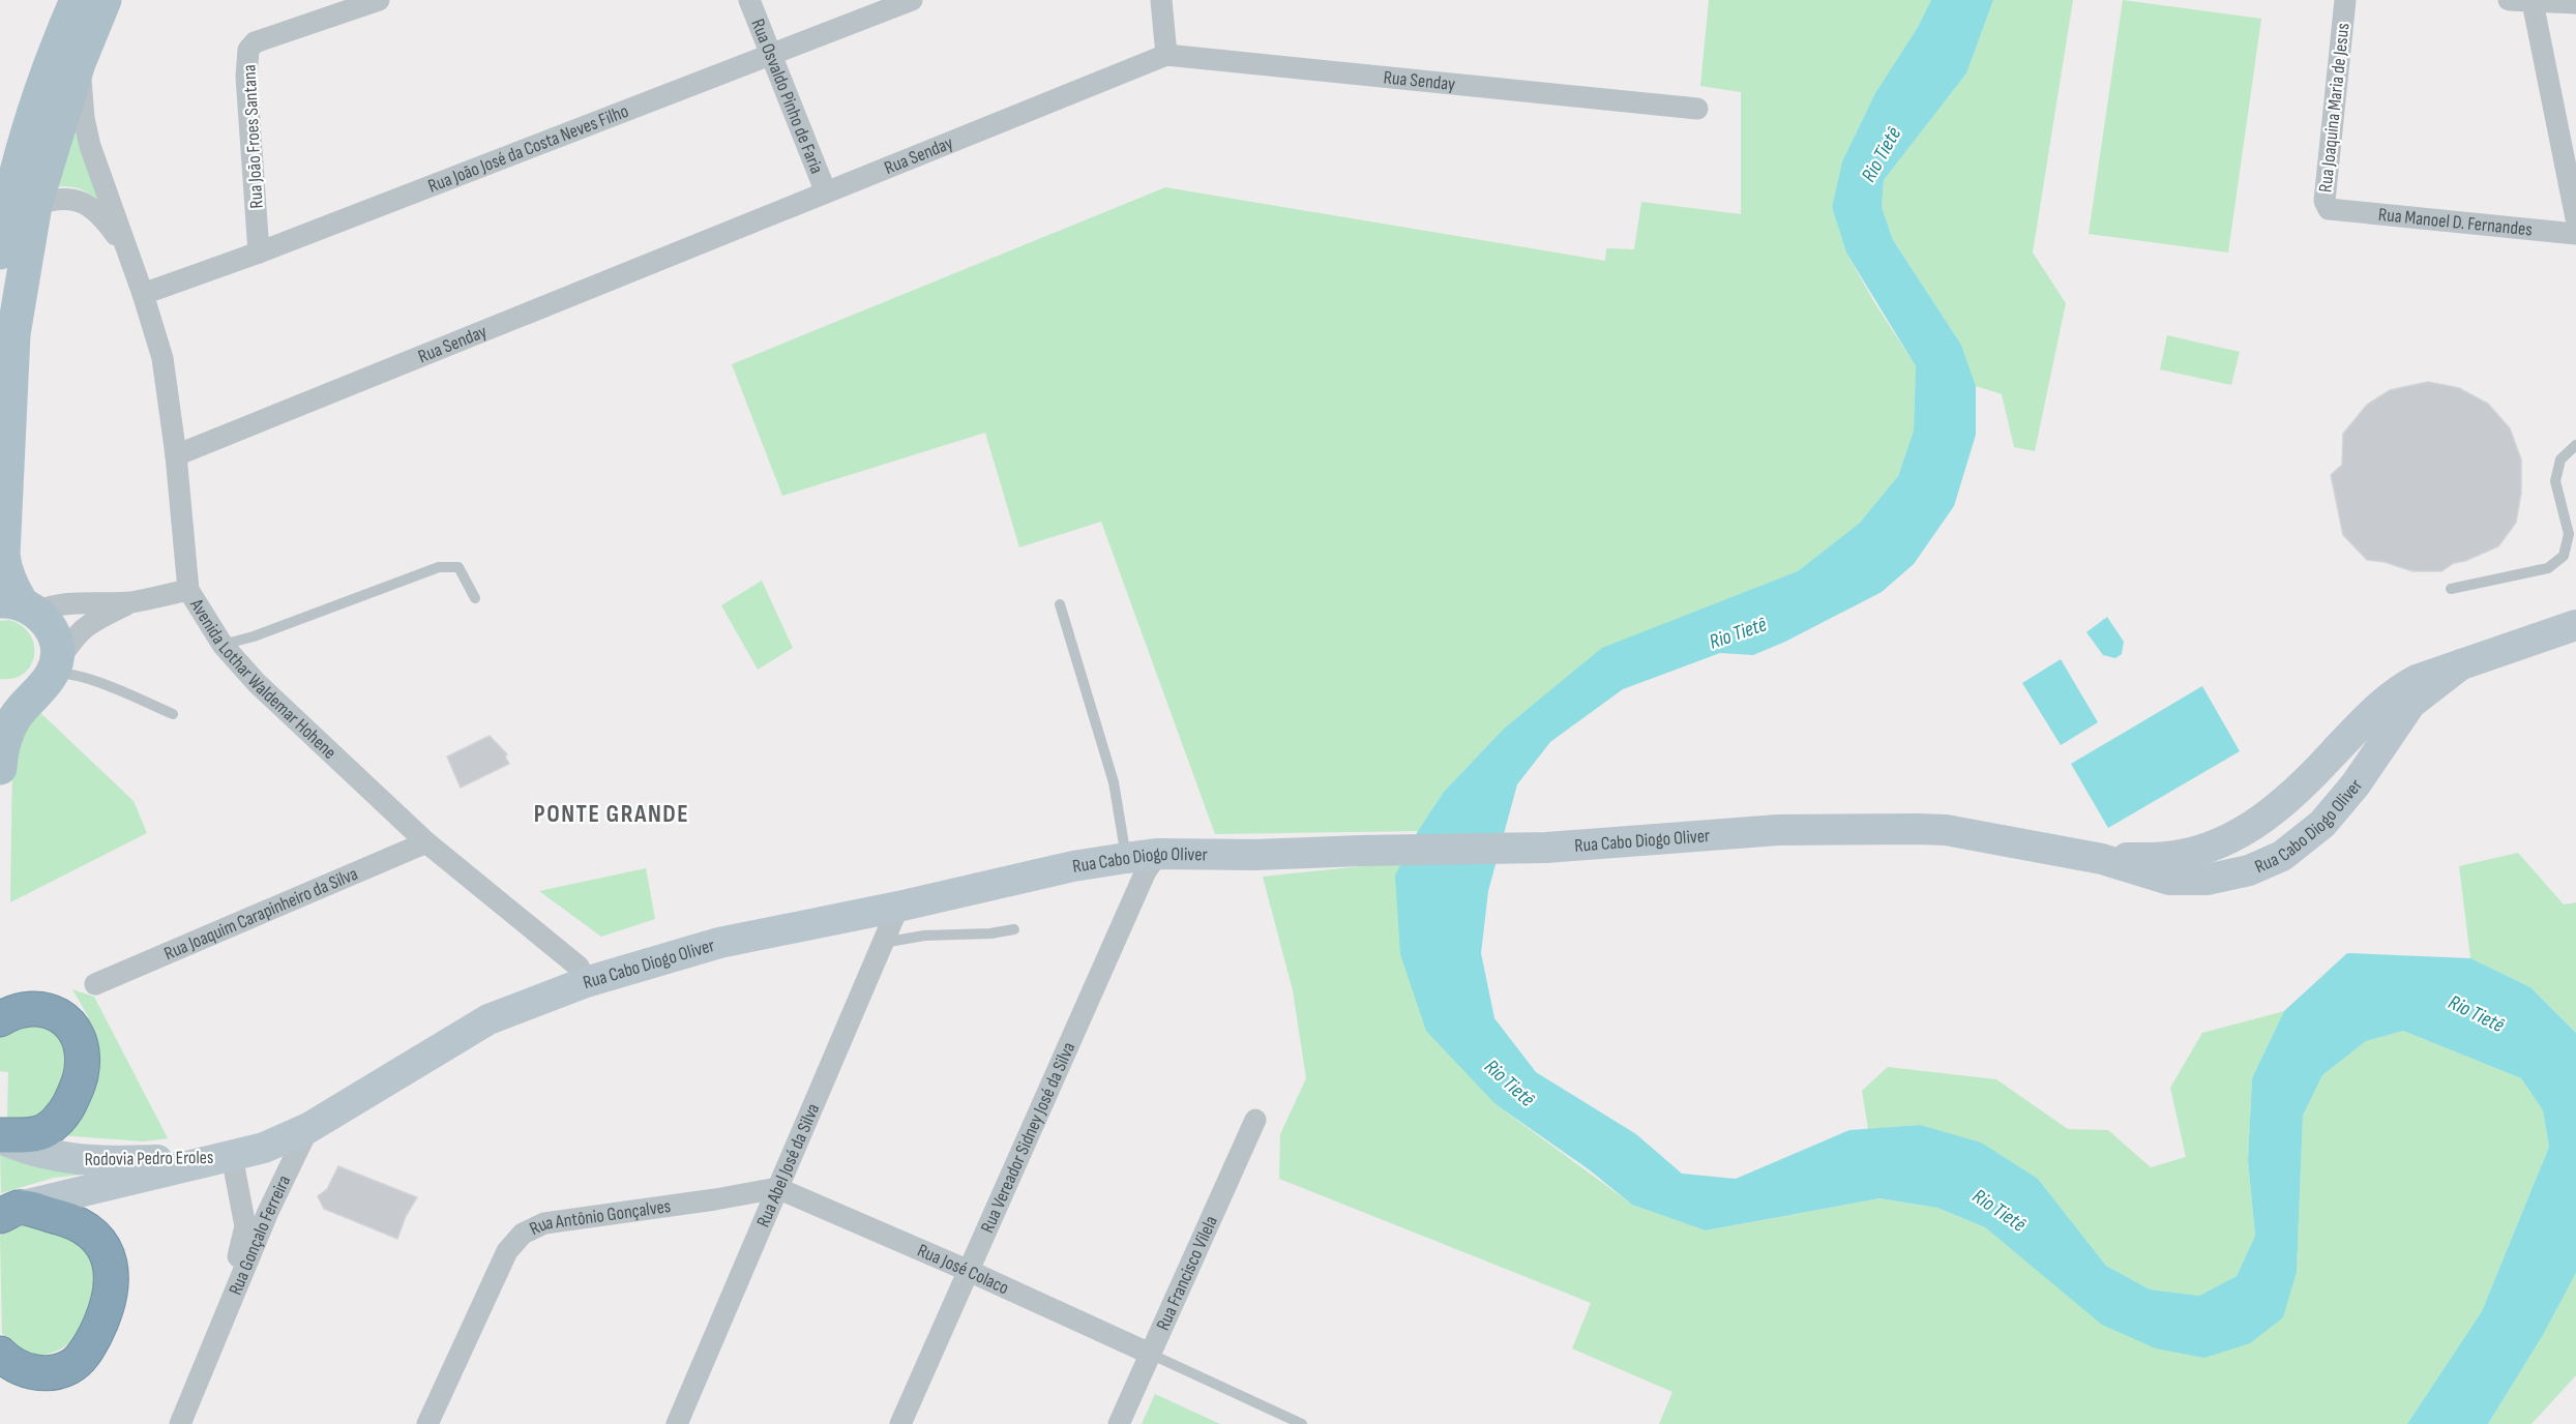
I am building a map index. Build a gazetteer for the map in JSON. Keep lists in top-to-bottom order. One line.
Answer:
{"streets":{"main road":["Rua Cabo Diogo Oliver","Rodovia Pedro Eroles"],"street":["Rua Senday","Rua Osvaldo Pinho de Faria","Rua Joaquina Maria de Jesus","Rua João Froes Santana","Rua João José da Costa Neves Filho","Rua Manoel D. Fernandes","Avenida Lothar Waldemar Hohene","Rua Joaquim Carapinheiro da Silva","Rua Vereador Sidney José da Silva","Rua Abel José da Silva","Rua Antônio Gonçalves","Rua Gonçalo Ferreira","Rua José Colaco","Rua Francisco Vilela"]},"crossings":[["Rua Senday","Rua Osvaldo Pinho de Faria"],["Rua Senday","Avenida Lothar Waldemar Hohene"],["Rua Osvaldo Pinho de Faria","Rua João José da Costa Neves Filho"],["Rua Joaquina Maria de Jesus","Rua Manoel D. Fernandes"],["Rua João Froes Santana","Rua João José da Costa Neves Filho"],["Rua João José da Costa Neves Filho","Avenida Lothar Waldemar Hohene"],["Avenida Lothar Waldemar Hohene","Rua Cabo Diogo Oliver"],["Avenida Lothar Waldemar Hohene","Rua Joaquim Carapinheiro da Silva"],["Rua Cabo Diogo Oliver","Rua Vereador Sidney José da Silva"],["Rua Cabo Diogo Oliver","Rodovia Pedro Eroles"],["Rua Cabo Diogo Oliver","Rua Abel José da Silva"],["Rua Cabo Diogo Oliver","Rua Gonçalo Ferreira"],["Rua Vereador Sidney José da Silva","Rua José Colaco"],["Rodovia Pedro Eroles","Rua Gonçalo Ferreira"],["Rua Abel José da Silva","Rua Antônio Gonçalves"],["Rua Abel José da Silva","Rua José Colaco"],["Rua Antônio Gonçalves","Rua José Colaco"],["Rua José Colaco","Rua Francisco Vilela"]],"districts":["PONTE GRANDE"],"water":["Rio Tietê"]}
